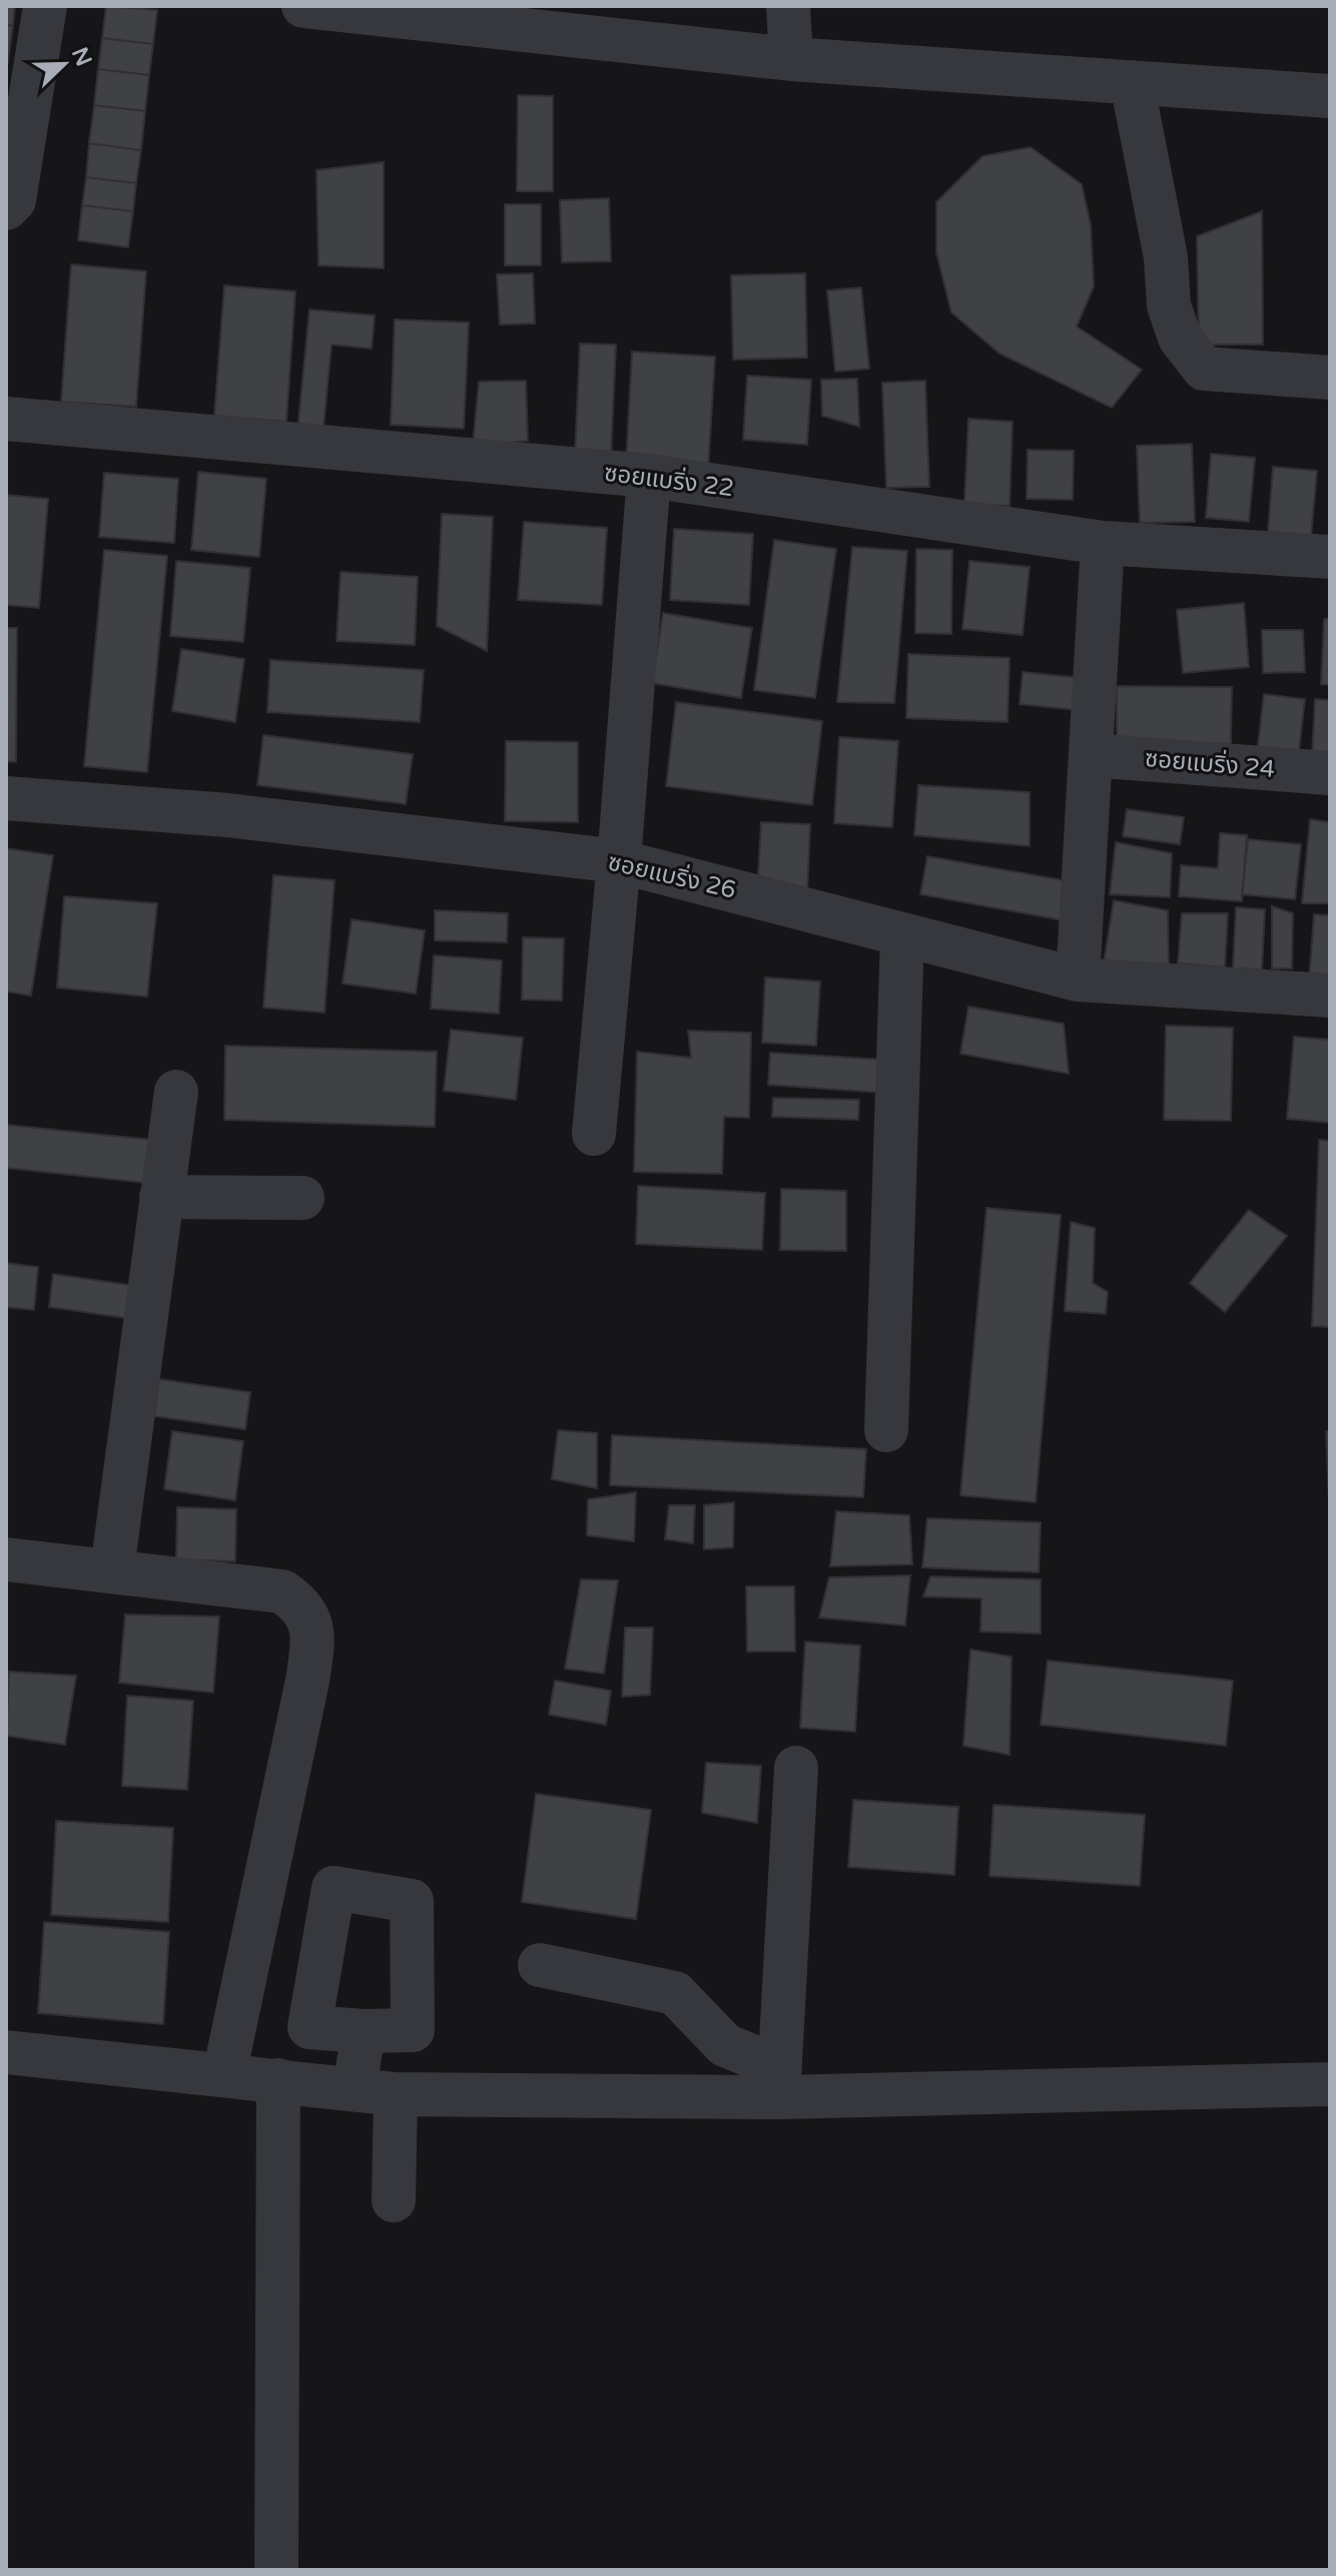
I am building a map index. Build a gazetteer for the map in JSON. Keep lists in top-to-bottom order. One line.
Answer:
{"streets":{"street":["ซอยแบริ่ง 22","ซอยแบริ่ง 24","ซอยแบริ่ง 26"]},"north":"top right"}
